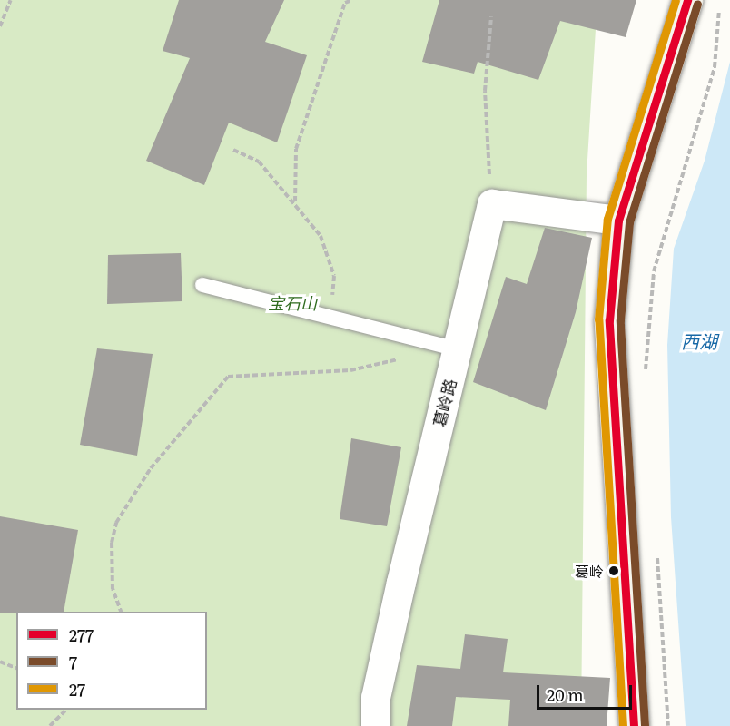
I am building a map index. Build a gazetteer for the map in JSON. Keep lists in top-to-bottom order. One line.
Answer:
{"streets":{"street":["葛岭路"]},"water":["西湖"],"parks":["宝石山"],"places":["葛岭"],"lines":["transit line 277","transit line 27","transit line 7"],"legend":["277","7","27"],"scale_bar":"20 m"}
